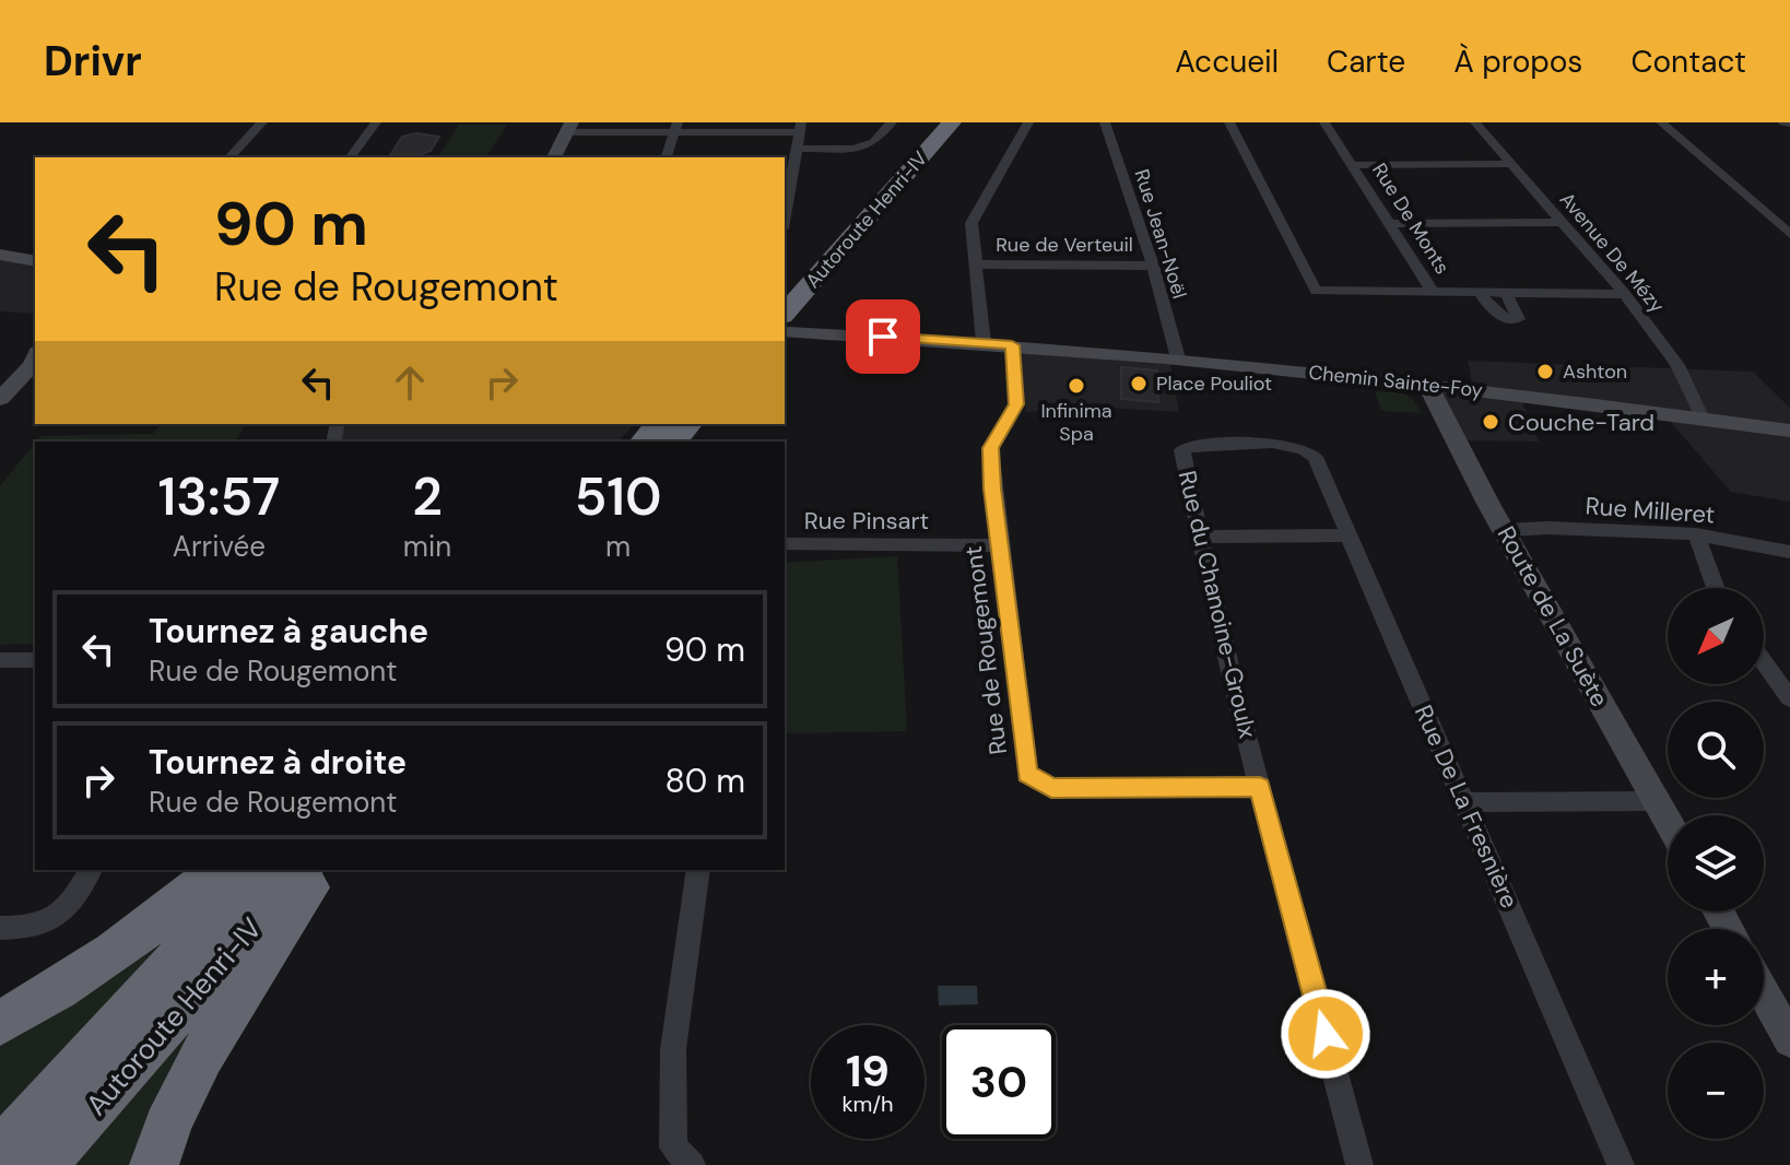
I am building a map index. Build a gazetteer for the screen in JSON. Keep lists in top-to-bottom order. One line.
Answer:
{"streets":{"highway":["Autoroute Henri-IV"],"main road":["Chemin Sainte-Foy","Route de La Suète"],"street":["Rue De Monts","Rue Jean-Noël","Rue de Verteuil","Avenue De Mézy","Rue Milleret","Rue Pinsart","Rue du Chanoine-Groulx","Rue de Rougemont","Rue De La Fresnière"]},"crossings":[["Autoroute Henri-IV","Chemin Sainte-Foy"],["Rue Jean-Noël","Rue de Verteuil"],["Rue Jean-Noël","Chemin Sainte-Foy"],["Avenue De Mézy","Chemin Sainte-Foy"],["Chemin Sainte-Foy","Route de La Suète"],["Chemin Sainte-Foy","Rue de Rougemont"],["Rue Milleret","Route de La Suète"],["Rue Pinsart","Rue de Rougemont"],["Rue du Chanoine-Groulx","Rue de Rougemont"],["Rue du Chanoine-Groulx","Rue De La Fresnière"]],"places":["Ashton","Place Pouliot","Infinima Spa","Couche-Tard"],"north":"bottom left","page":{"header":"Drivr","nav":["Accueil","Carte","À propos","Contact"],"turn":["90 m","Rue de Rougemont"],"eta":["13:57","Arrivée","2","min","510","m"],"map_buttons":["+","−"],"list":[{"name":"Tournez à gauche","note":"Rue de Rougemont","value":"90 m"},{"name":"Tournez à droite","note":"Rue de Rougemont","value":"80 m"}],"speed":"19 km/h","limit":"30"}}
